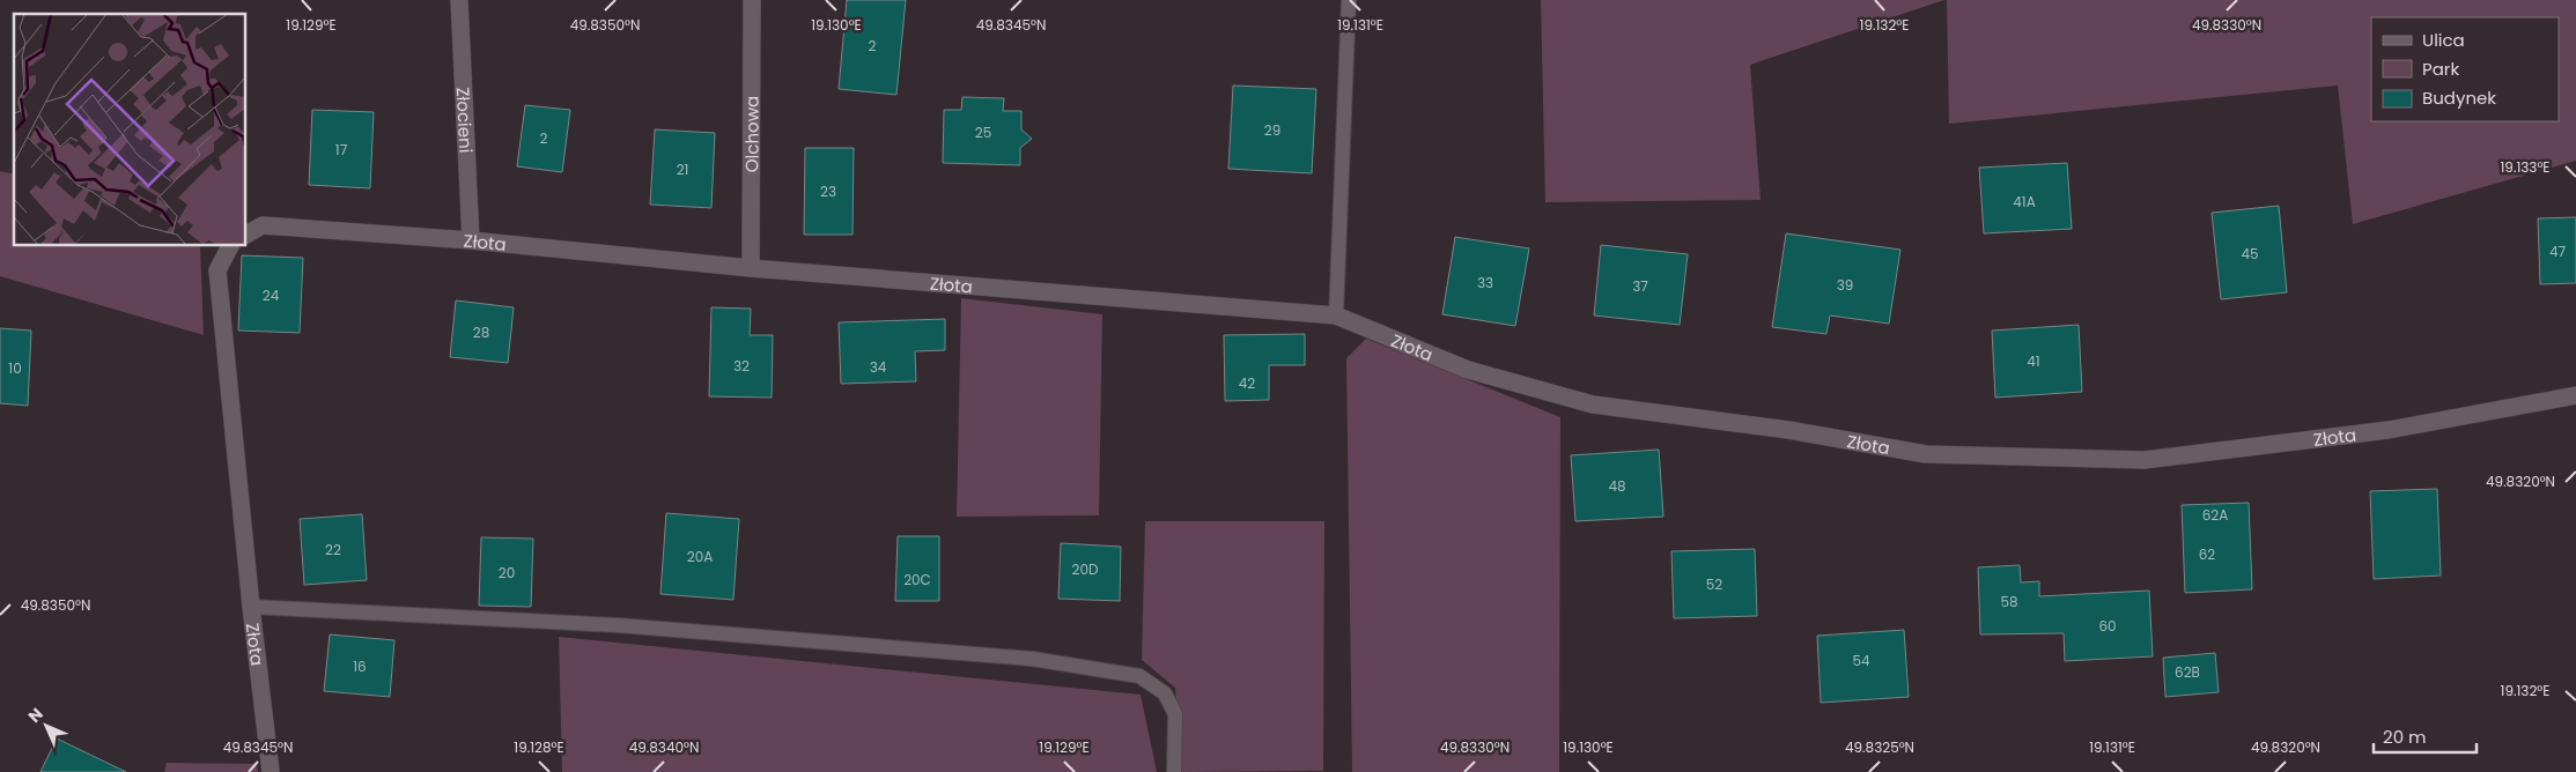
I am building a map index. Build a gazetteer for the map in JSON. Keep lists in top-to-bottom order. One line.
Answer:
{"streets":{"street":["Złocieni","Olchowa","Złota"]},"crossings":[["Złocieni","Złota"],["Olchowa","Złota"]],"house_numbers":["2","29","25","2","17","21","23","41A","47","45","33","39","37","24","28","41","32","34","10","42","48","62A","22","62","20A","20D","20","20C","52","58","60","54","16","62B"],"legend":["Ulica","Park","Budynek"],"scale_bar":"20 m","north":"top left","coordinates":["19.131°E","19.129°E","49.8350°N","19.130°E","49.8345°N","19.132°E","49.8330°N","19.133°E","49.8320°N","49.8325°N","19.128°E","49.8340°N"]}
